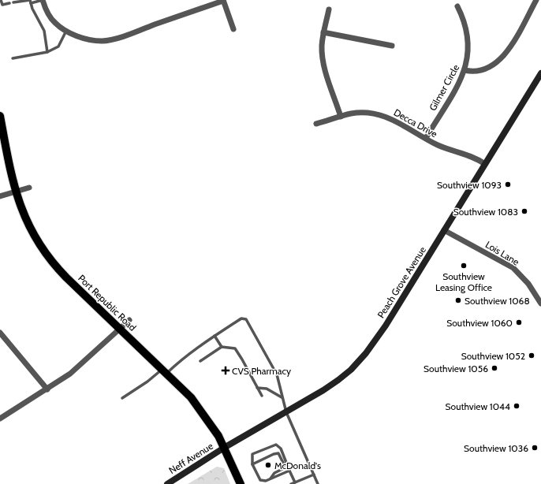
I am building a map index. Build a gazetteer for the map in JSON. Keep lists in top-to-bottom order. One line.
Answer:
{"streets":{"main road":["Peach Grove Avenue","Port Republic Road","Neff Avenue"],"street":["Gilmer Circle","Decca Drive","Lois Lane"]},"crossings":[["Gilmer Circle","Decca Drive"],["Decca Drive","Peach Grove Avenue"],["Lois Lane","Peach Grove Avenue"],["Peach Grove Avenue","Port Republic Road"],["Peach Grove Avenue","Neff Avenue"],["Port Republic Road","Neff Avenue"]],"places":{"other":["Southview 1093","Southview 1083","Southview Leasing Office","Southview 1068","Southview 1060","Southview 1052","Southview 1056","Southview 1044","Southview 1036","McDonald's"],"health":["CVS Pharmacy"]}}
